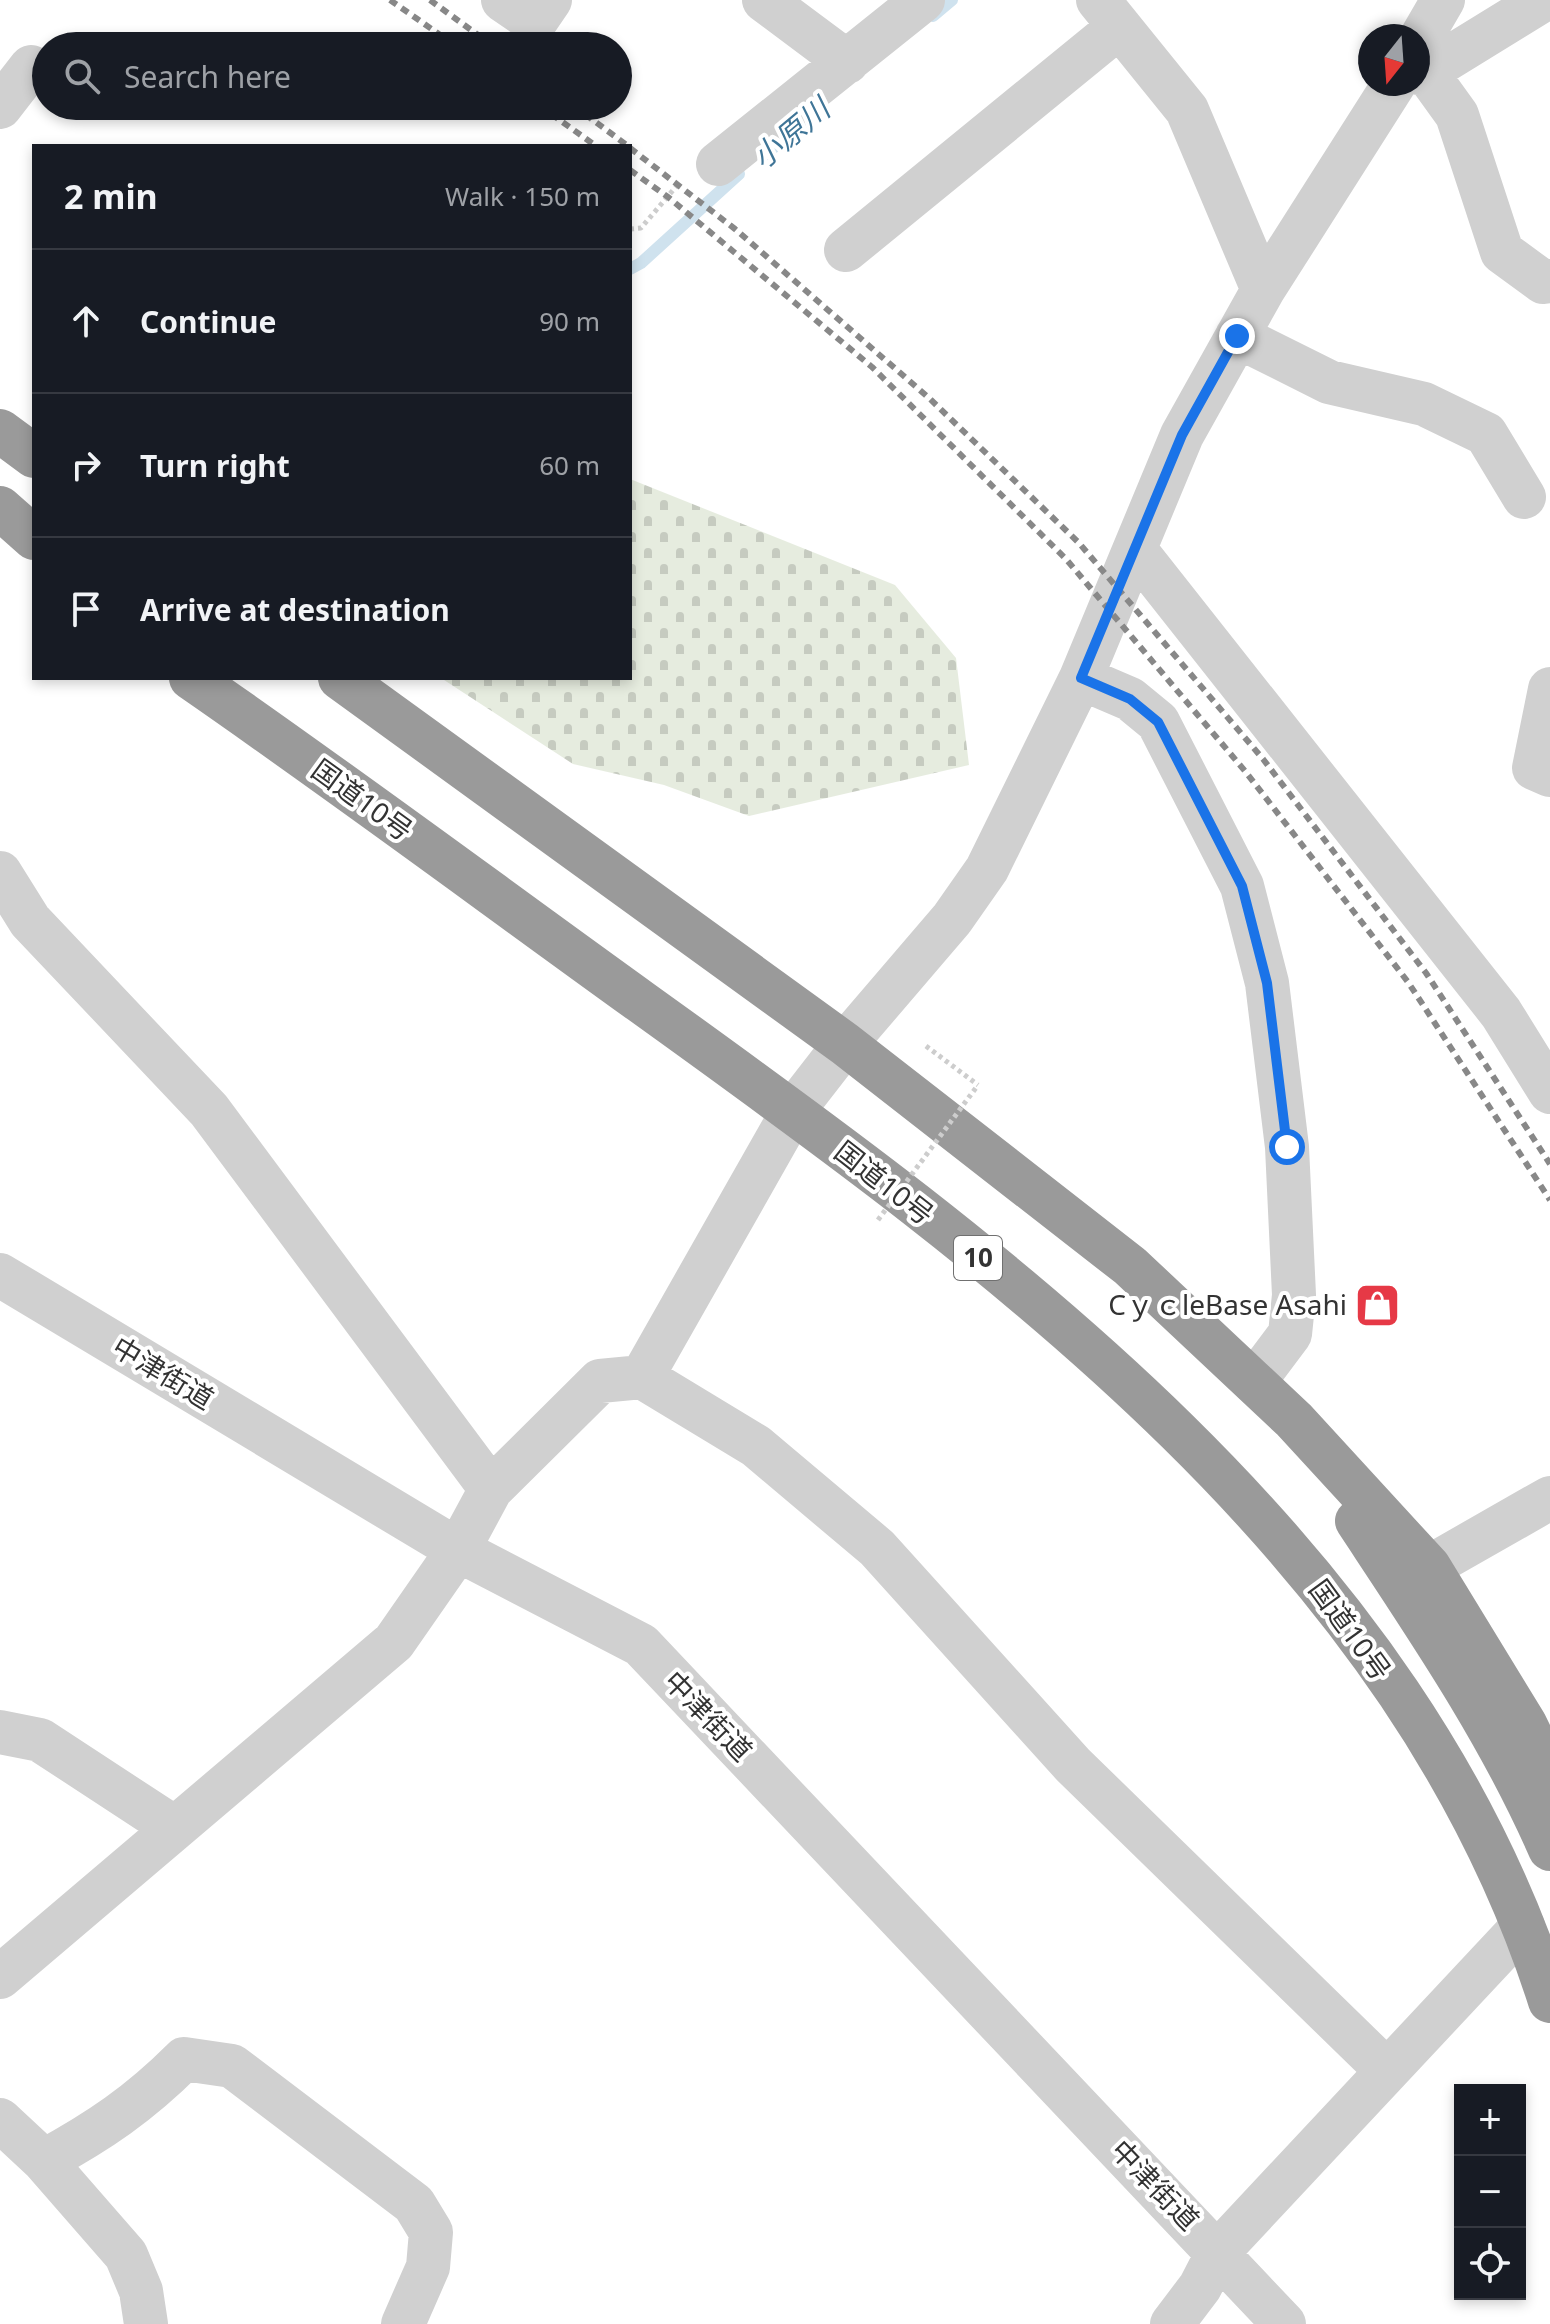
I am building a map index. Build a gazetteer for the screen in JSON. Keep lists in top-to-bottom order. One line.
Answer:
{"streets":{"highway":["国道10号","10"],"street":["中津街道"]},"water":["小原川"],"places":{"shop":["CｙｃleBase Asahi"]},"north":"bottom","page":{"search":"Search here","heading":["2 min","Walk · 150 m"],"list":[["Continue","90 m"],["Turn right","60 m"],"Arrive at destination"],"map_buttons":["+","−"]}}
